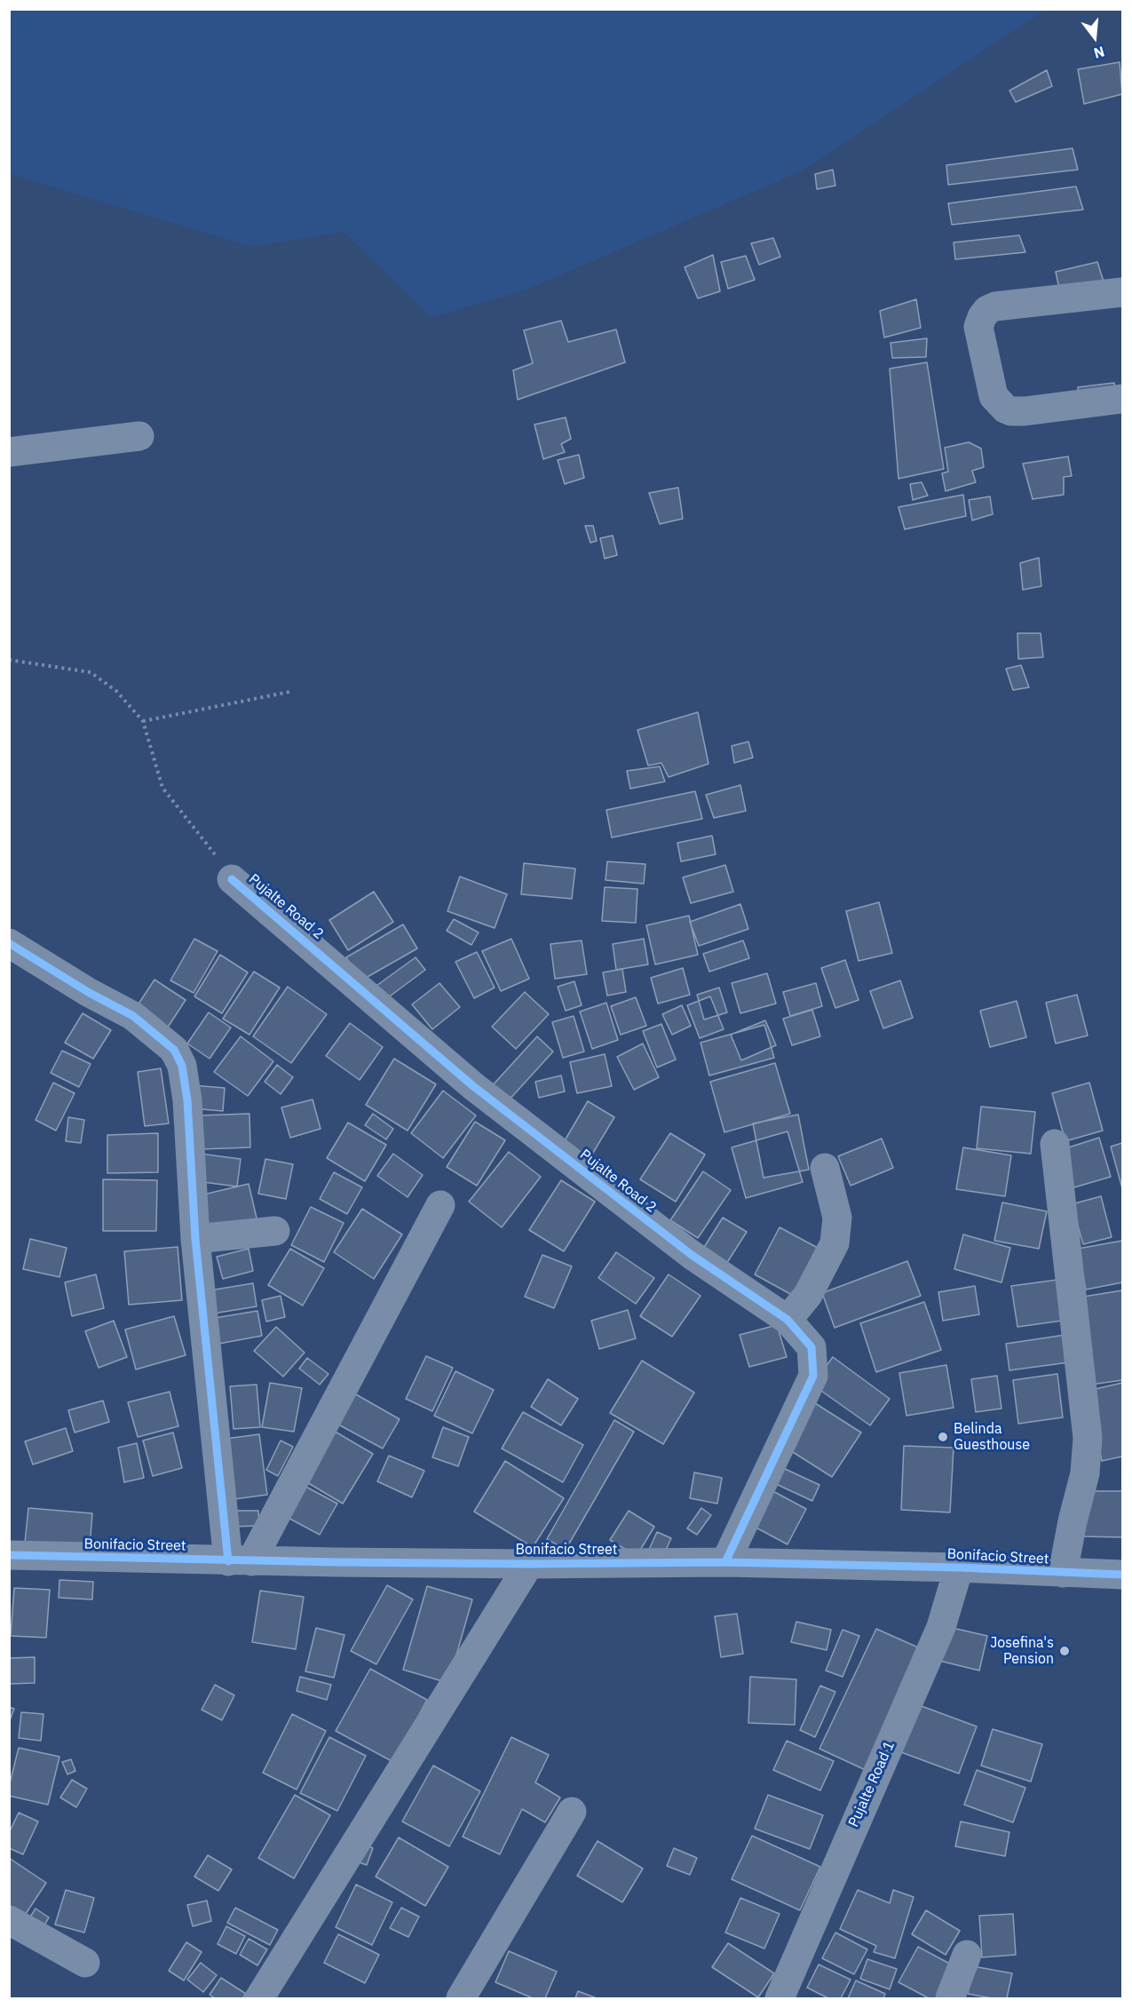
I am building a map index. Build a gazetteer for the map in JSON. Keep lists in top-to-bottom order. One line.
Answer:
{"streets":{"street":["Pujalte Road 2","Bonifacio Street","Pujalte Road 1"]},"crossings":[["Pujalte Road 2","Bonifacio Street"],["Bonifacio Street","Pujalte Road 1"]],"places":["Belinda Guesthouse","Josefina's Pension"],"north":"bottom"}
